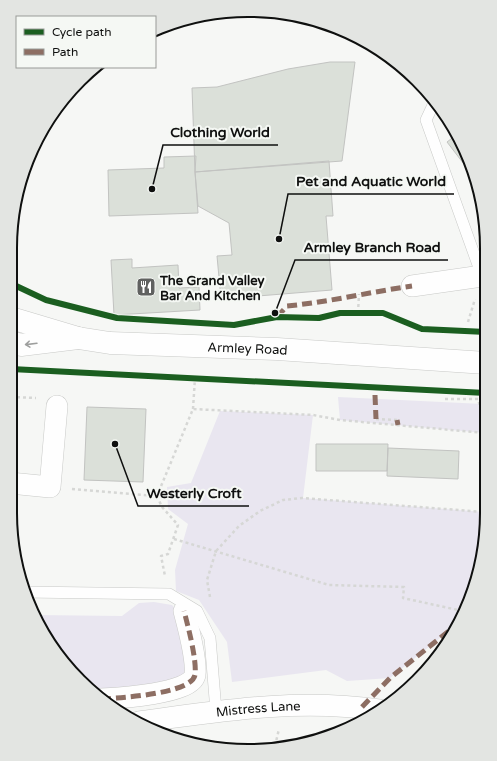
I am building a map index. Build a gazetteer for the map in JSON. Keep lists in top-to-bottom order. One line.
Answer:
{"streets":{"main road":["Armley Road"],"street":["Mistress Lane"]},"places":{"other":["Clothing World","Pet and Aquatic World","Armley Branch Road","Westerly Croft"],"restaurant":["The Grand Valley Bar And Kitchen"]},"legend":["Cycle path","Path"]}
